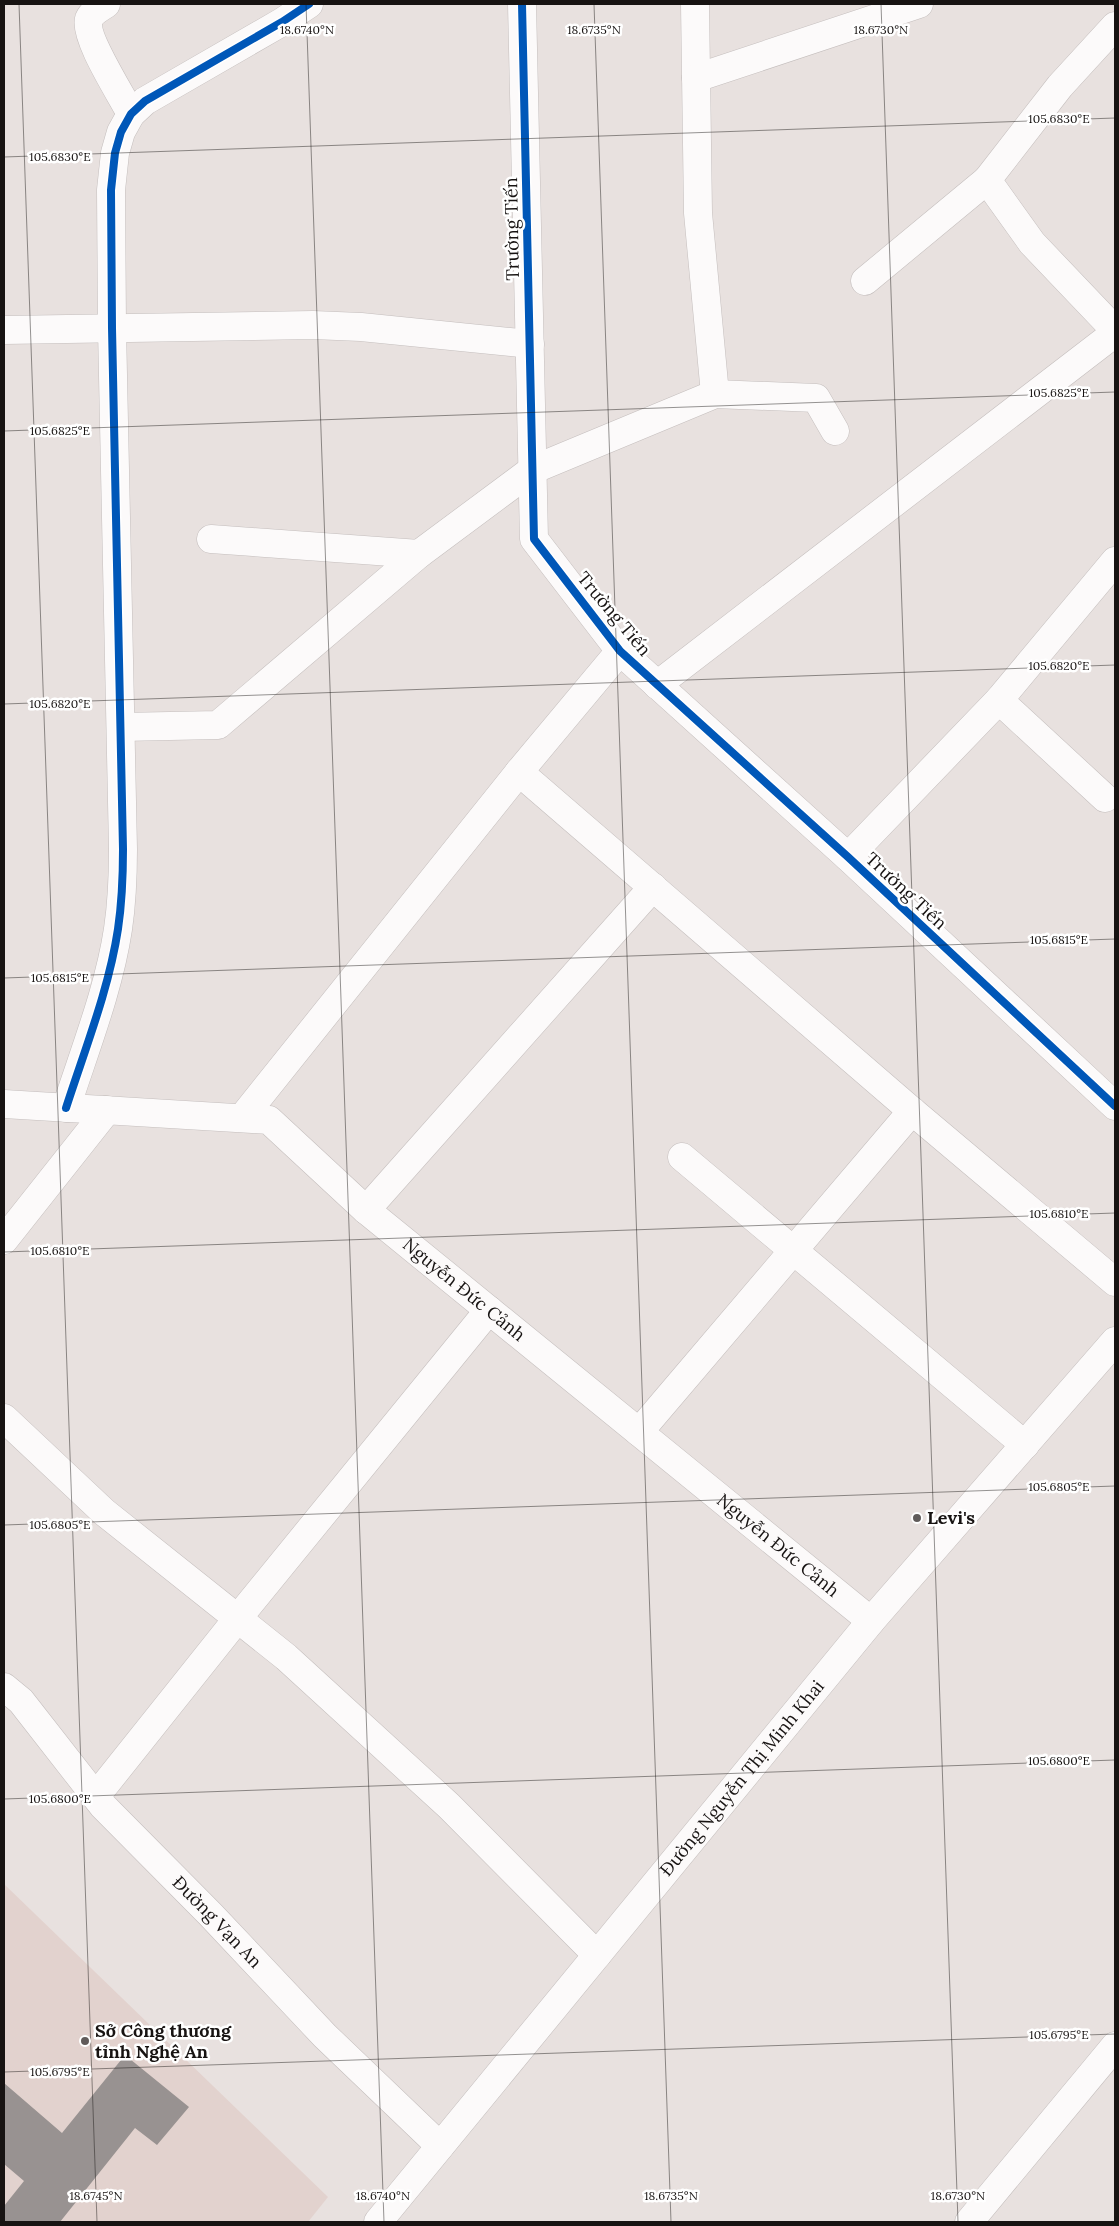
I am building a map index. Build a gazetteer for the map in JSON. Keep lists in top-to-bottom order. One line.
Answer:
{"streets":{"street":["Trường Tiến","Nguyễn Đức Cảnh","Đường Nguyễn Thị Minh Khai","Đường Vạn An"]},"crossings":[["Nguyễn Đức Cảnh","Đường Nguyễn Thị Minh Khai"],["Đường Nguyễn Thị Minh Khai","Đường Vạn An"]],"places":["Levi's","Sở Công thương tỉnh Nghệ An"],"coordinates":["18.6740°N","18.6735°N","18.6730°N","105.6830°E","105.6825°E","105.6820°E","105.6815°E","105.6810°E","105.6805°E","105.6800°E","105.6795°E","18.6745°N"]}
